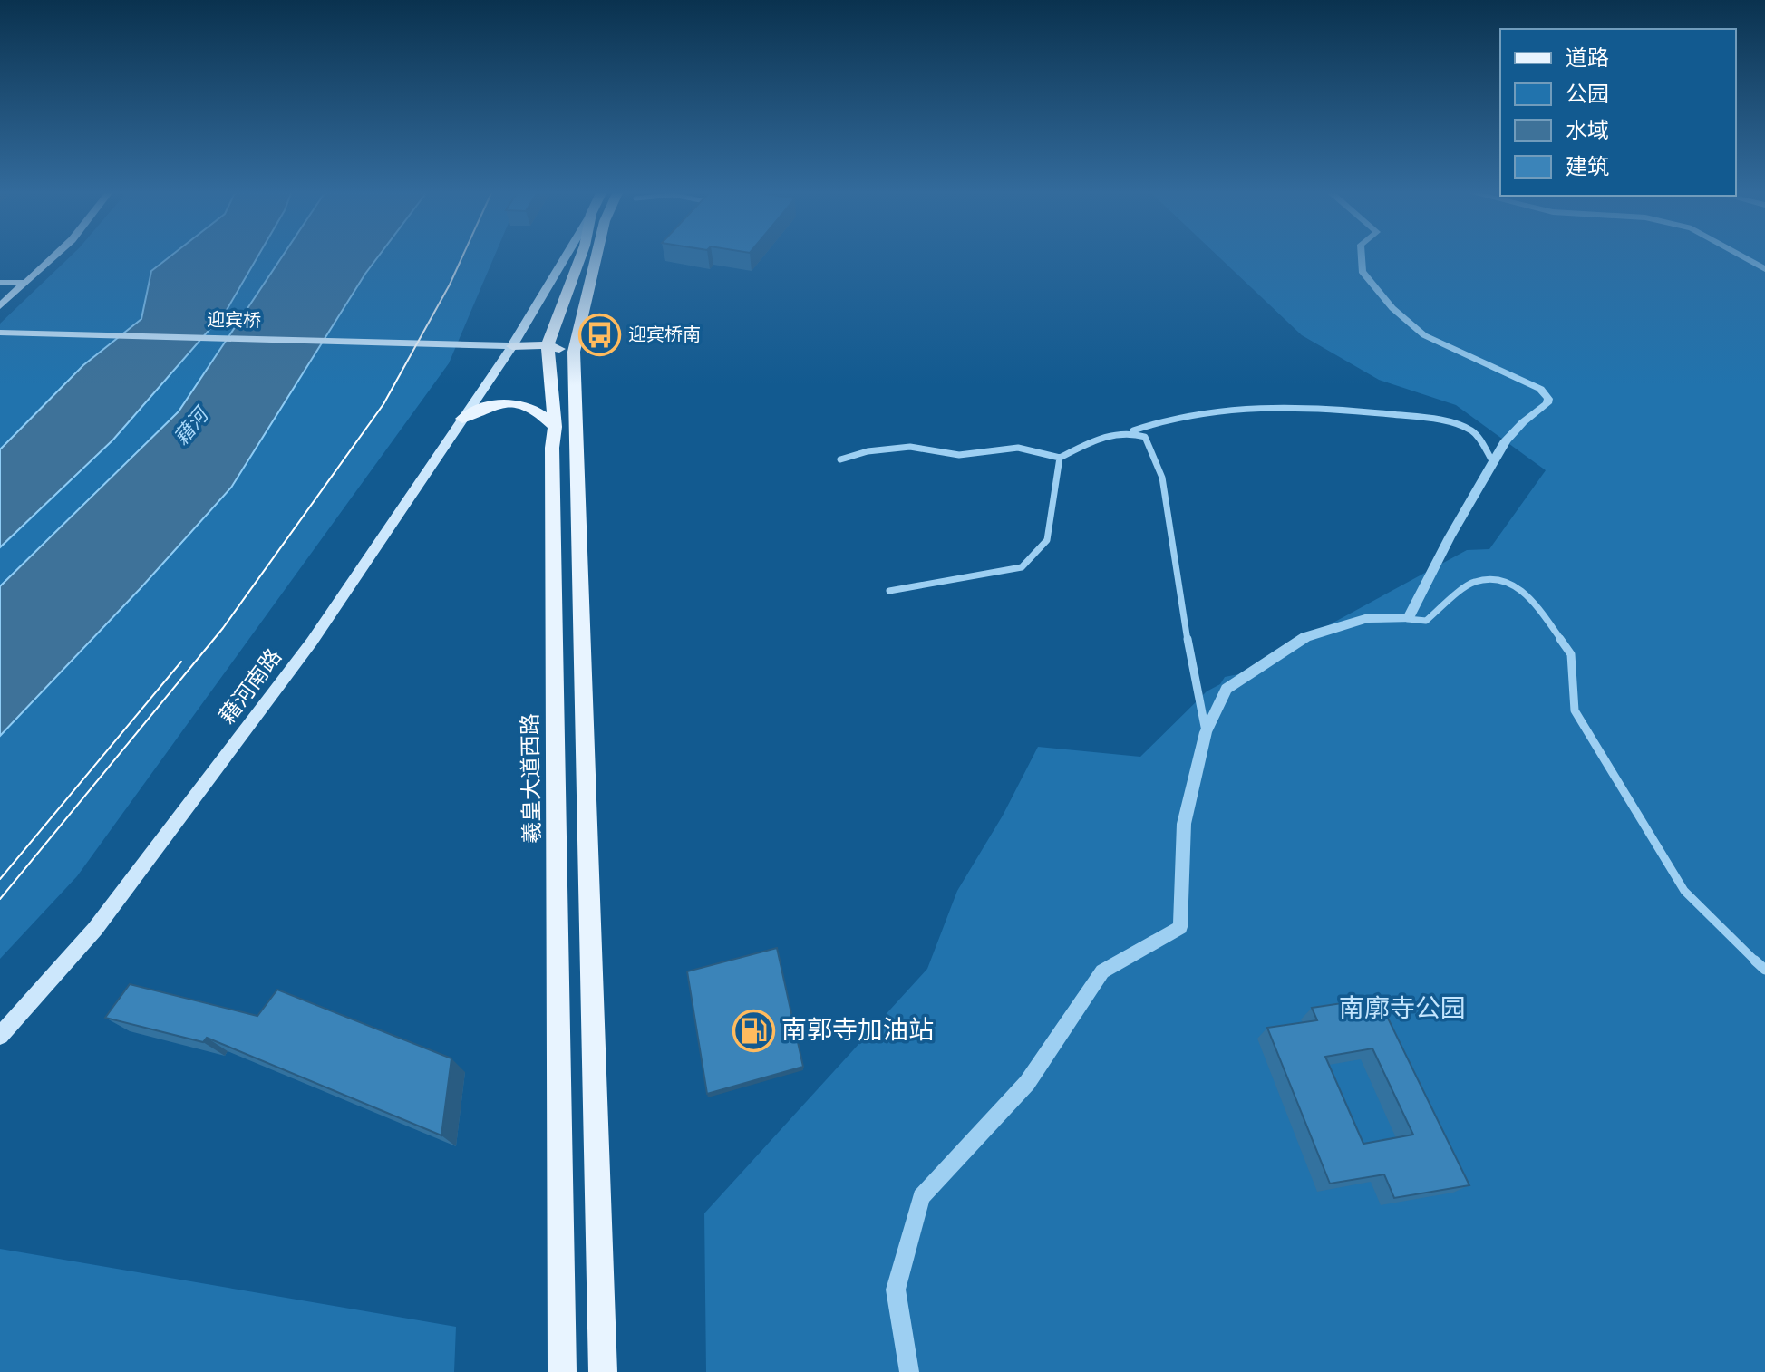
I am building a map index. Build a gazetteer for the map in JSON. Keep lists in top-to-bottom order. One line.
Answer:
{"streets":{"main road":["迎宾桥","藉河南路","羲皇大道西路"]},"crossings":[["迎宾桥","藉河南路"]],"water":["藉河"],"parks":["南廓寺公园"],"places":{"bus stop":["迎宾桥南"],"fuel station":["南郭寺加油站"]},"legend":["道路","公园","水域","建筑"]}
